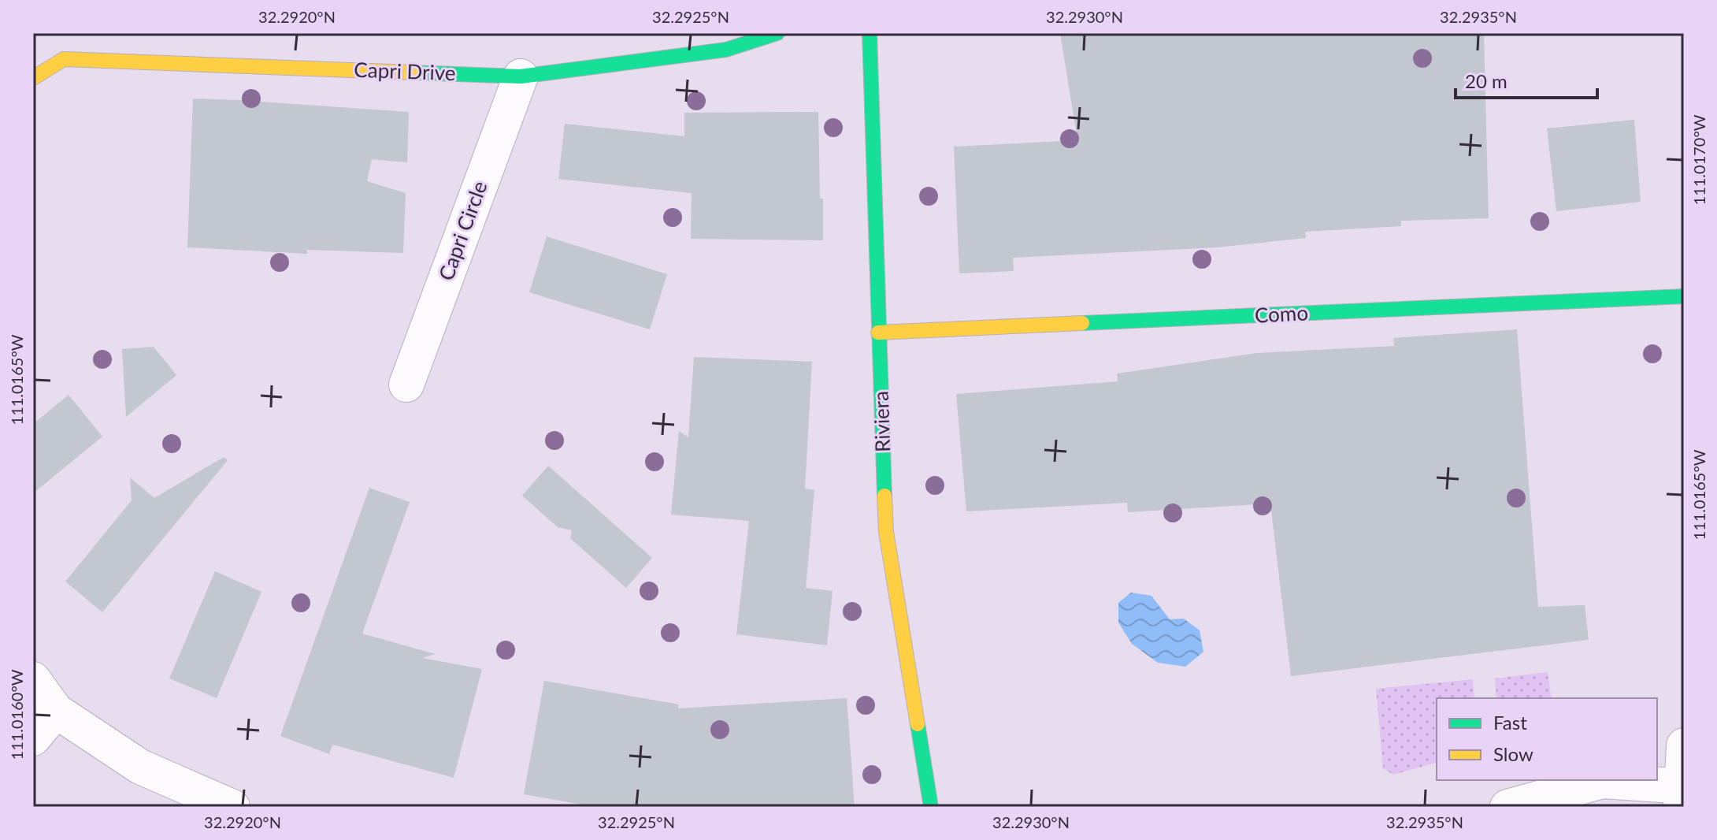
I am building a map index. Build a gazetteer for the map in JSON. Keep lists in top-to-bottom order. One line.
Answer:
{"streets":{"street":["Capri Drive","Capri Circle","Como","Riviera"]},"crossings":[["Capri Drive","Capri Circle"],["Como","Riviera"]],"legend":["Fast","Slow"],"scale_bar":"20 m","coordinates":["32.2920°N","32.2925°N","32.2930°N","32.2935°N","111.0170°W","111.0165°W","111.0160°W"]}
